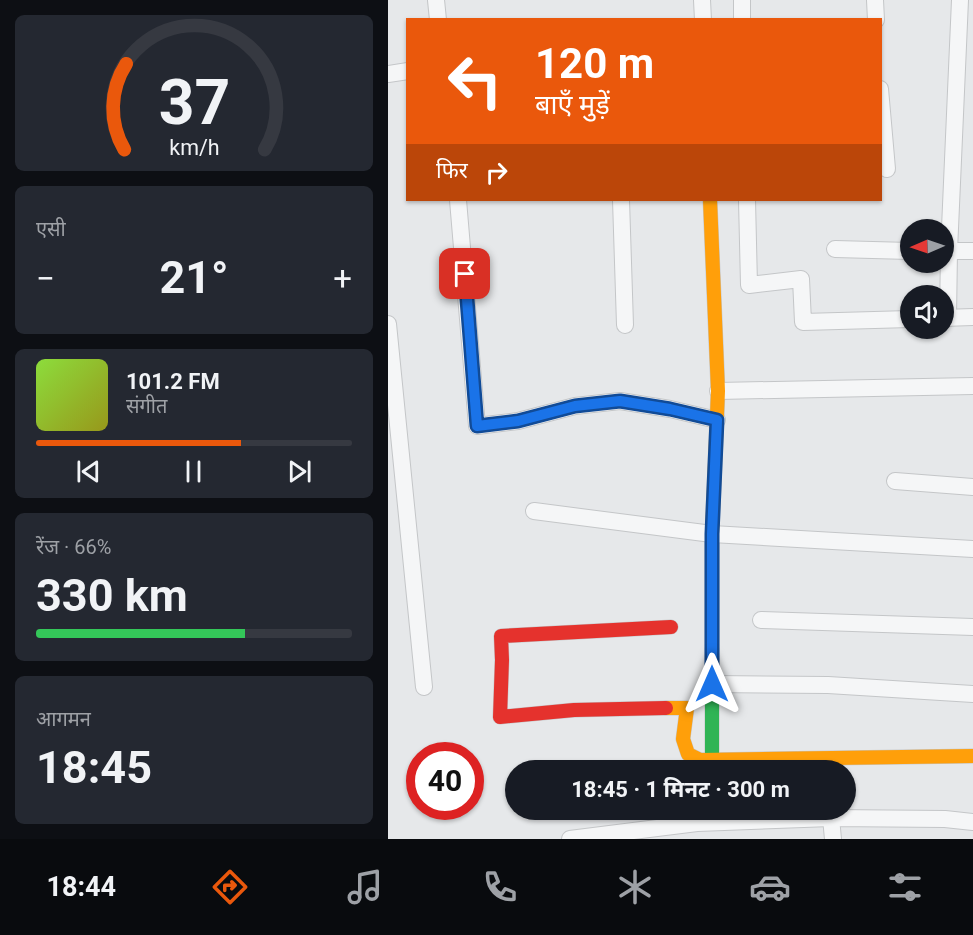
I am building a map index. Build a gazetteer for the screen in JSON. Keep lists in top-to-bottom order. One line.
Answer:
{"north":"left","page":{"turn":["120 m","बाएँ मुड़ें"],"then":"फिर","tile":["एसी",["रेंज · 66%","330 km"],["आगमन","18:45"]],"heat":["−","21°","+"],"song":["101.2 FM","संगीत"],"limit":"40","trip":"18:45 · 1 मिनट · 300 m","tabs":"18:44","gauge":["37","km/h"]}}
